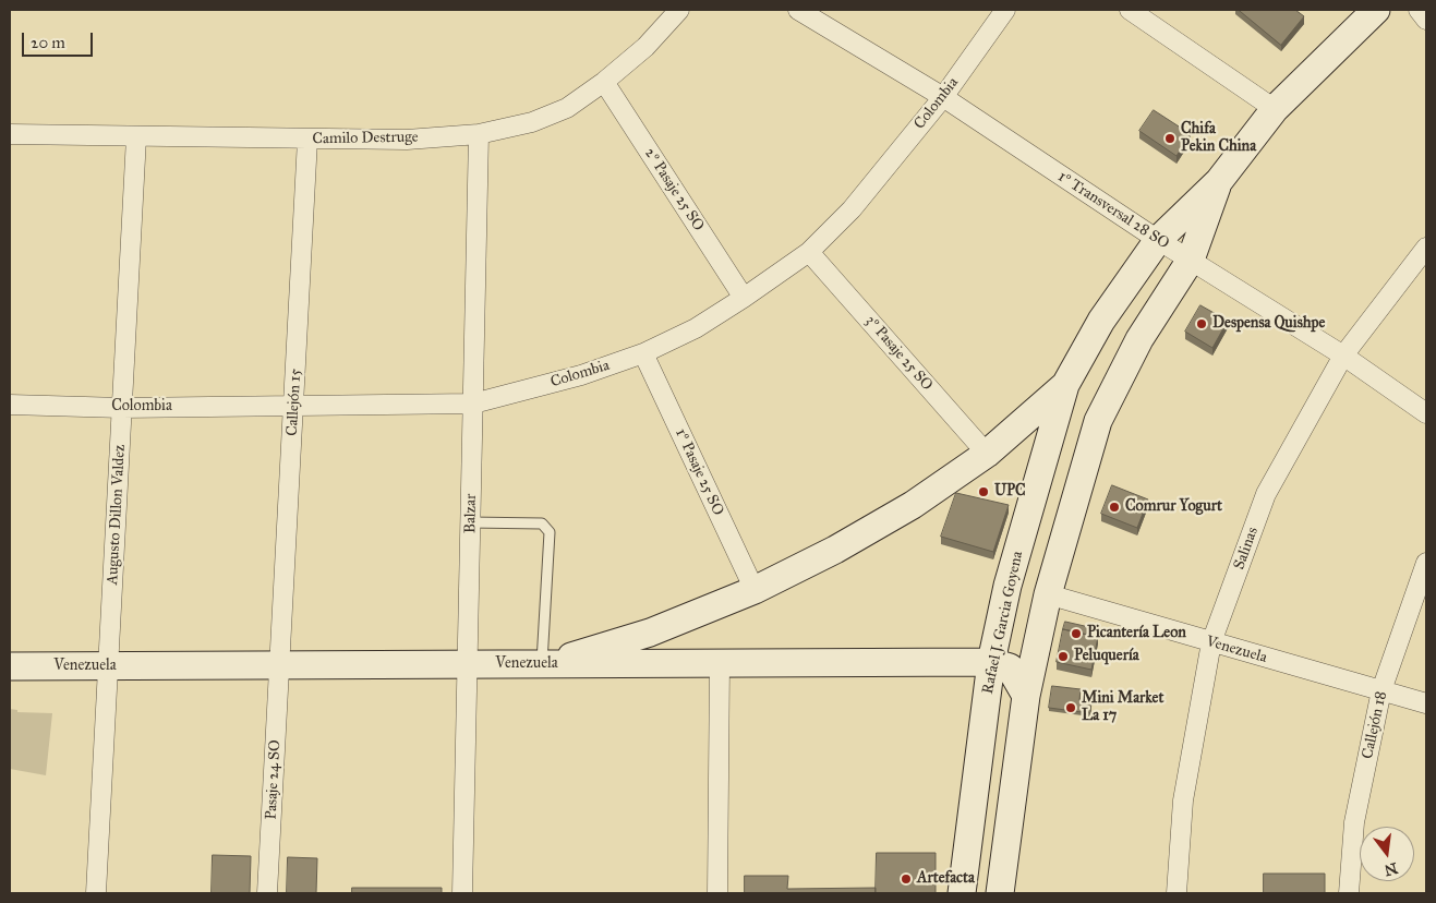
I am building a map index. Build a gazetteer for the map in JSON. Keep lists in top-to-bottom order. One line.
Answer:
{"streets":{"street":["Colombia","Camilo Destruge","2º Pasaje 25 SO","1º Transversal 28 SO","3º Pasaje 25 SO","Callejón 15","1º Pasaje 25 SO","Balzar","Augusto Dillon Valdez","Salinas","Rafael J. Garcia Goyena","Venezuela","Callejón 18","Pasaje 24 SO"]},"crossings":[["Colombia","2º Pasaje 25 SO"],["Colombia","1º Transversal 28 SO"],["Colombia","3º Pasaje 25 SO"],["Colombia","Callejón 15"],["Colombia","1º Pasaje 25 SO"],["Colombia","Balzar"],["Colombia","Augusto Dillon Valdez"],["Camilo Destruge","2º Pasaje 25 SO"],["Camilo Destruge","Callejón 15"],["Camilo Destruge","Balzar"],["Camilo Destruge","Augusto Dillon Valdez"],["1º Transversal 28 SO","Salinas"],["1º Transversal 28 SO","Rafael J. Garcia Goyena"],["Callejón 15","Venezuela"],["Callejón 15","Pasaje 24 SO"],["Balzar","Venezuela"],["Augusto Dillon Valdez","Venezuela"],["Salinas","Venezuela"],["Rafael J. Garcia Goyena","Venezuela"],["Venezuela","Callejón 18"],["Venezuela","Pasaje 24 SO"]],"places":["Chifa Pekin China","Despensa Quishpe","UPC","Comrur Yogurt","Picantería Leon","Peluquería","Mini Market La 17","Artefacta"],"scale_bar":"20 m","north":"bottom"}
